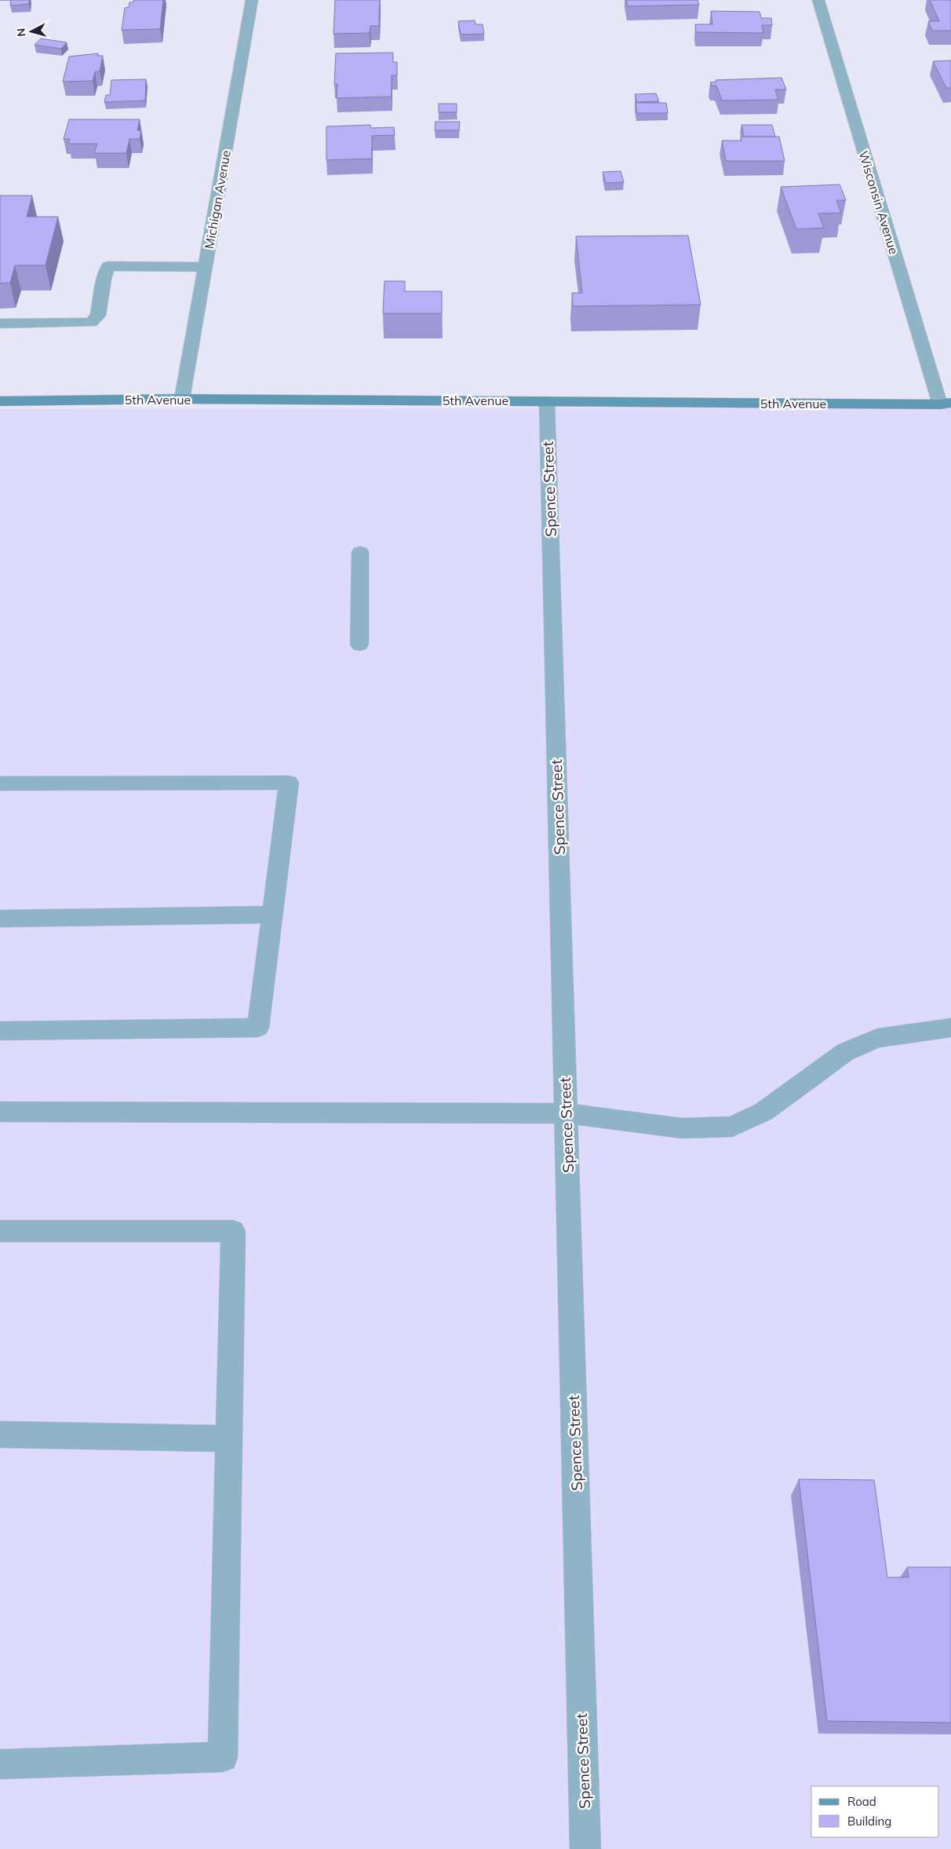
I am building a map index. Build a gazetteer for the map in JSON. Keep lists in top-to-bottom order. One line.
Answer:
{"streets":{"main road":["5th Avenue"],"street":["Michigan Avenue","Wisconsin Avenue","Spence Street"]},"crossings":[["Michigan Avenue","5th Avenue"],["Wisconsin Avenue","5th Avenue"],["5th Avenue","Spence Street"]],"legend":["Road","Building"],"north":"left"}
